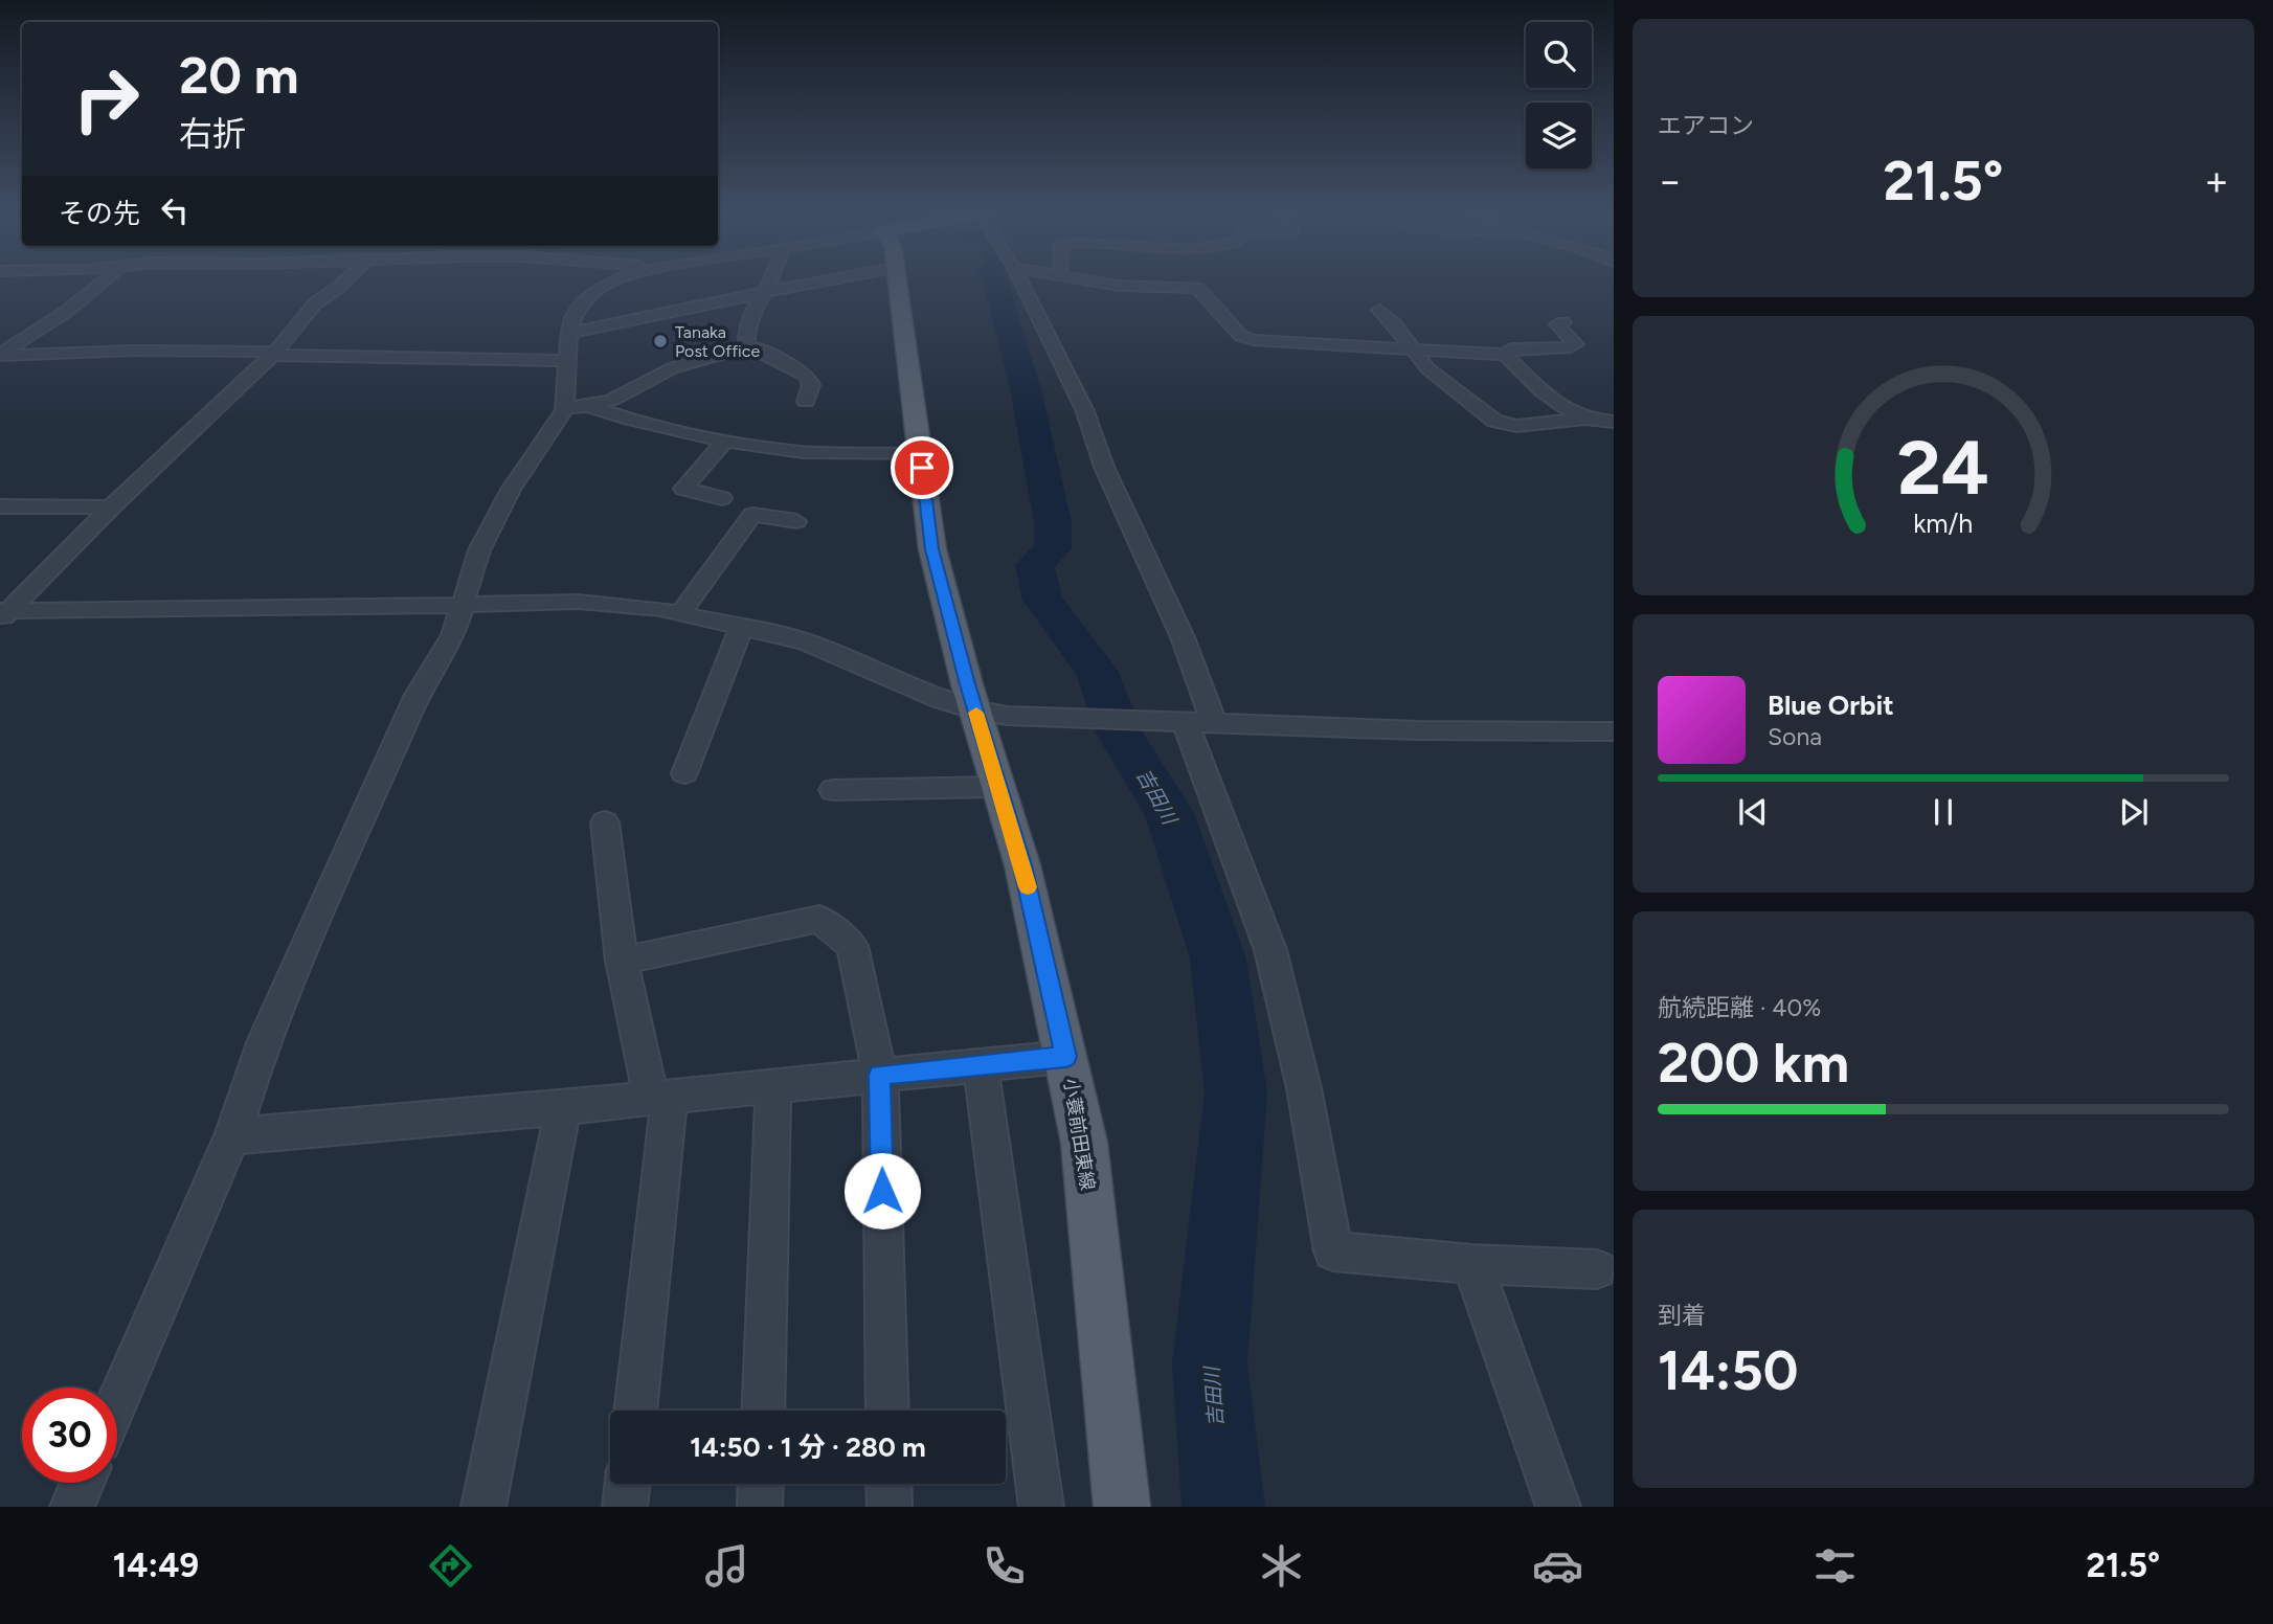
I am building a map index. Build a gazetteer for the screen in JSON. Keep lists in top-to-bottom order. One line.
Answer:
{"streets":{"main road":["小蓑前田東線"]},"water":["吉田川"],"places":["Tanaka Post Office"],"page":{"tile":["エアコン",["航続距離 · 40%","200 km"],["到着","14:50"]],"turn":["20 m","右折"],"heat":["−","21.5°","+"],"then":"その先","song":["Blue Orbit","Sona"],"limit":"30","trip":"14:50 · 1 分 · 280 m","tabs":["14:49","21.5°"],"gauge":["24","km/h"]}}
